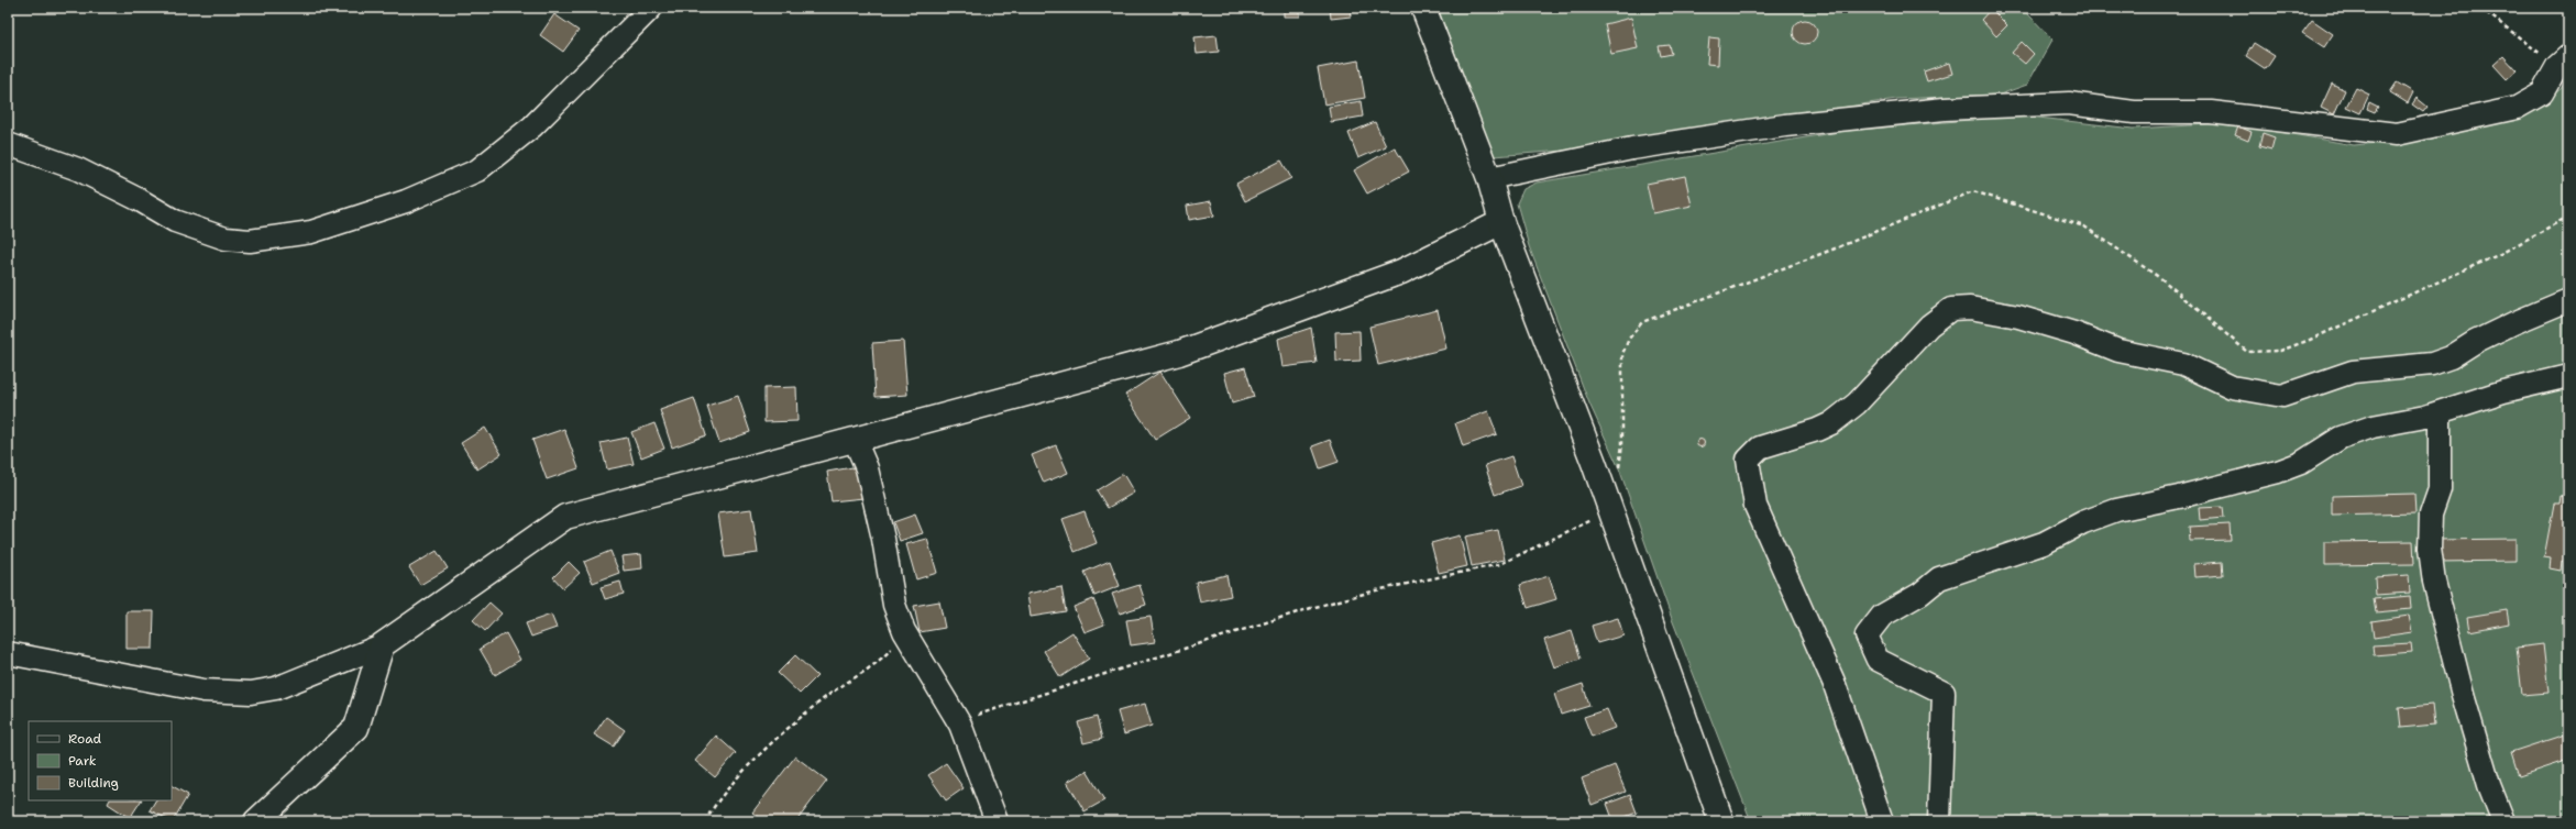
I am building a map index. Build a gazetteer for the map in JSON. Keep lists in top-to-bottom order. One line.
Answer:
{"legend":["Road","Park","Building"]}
